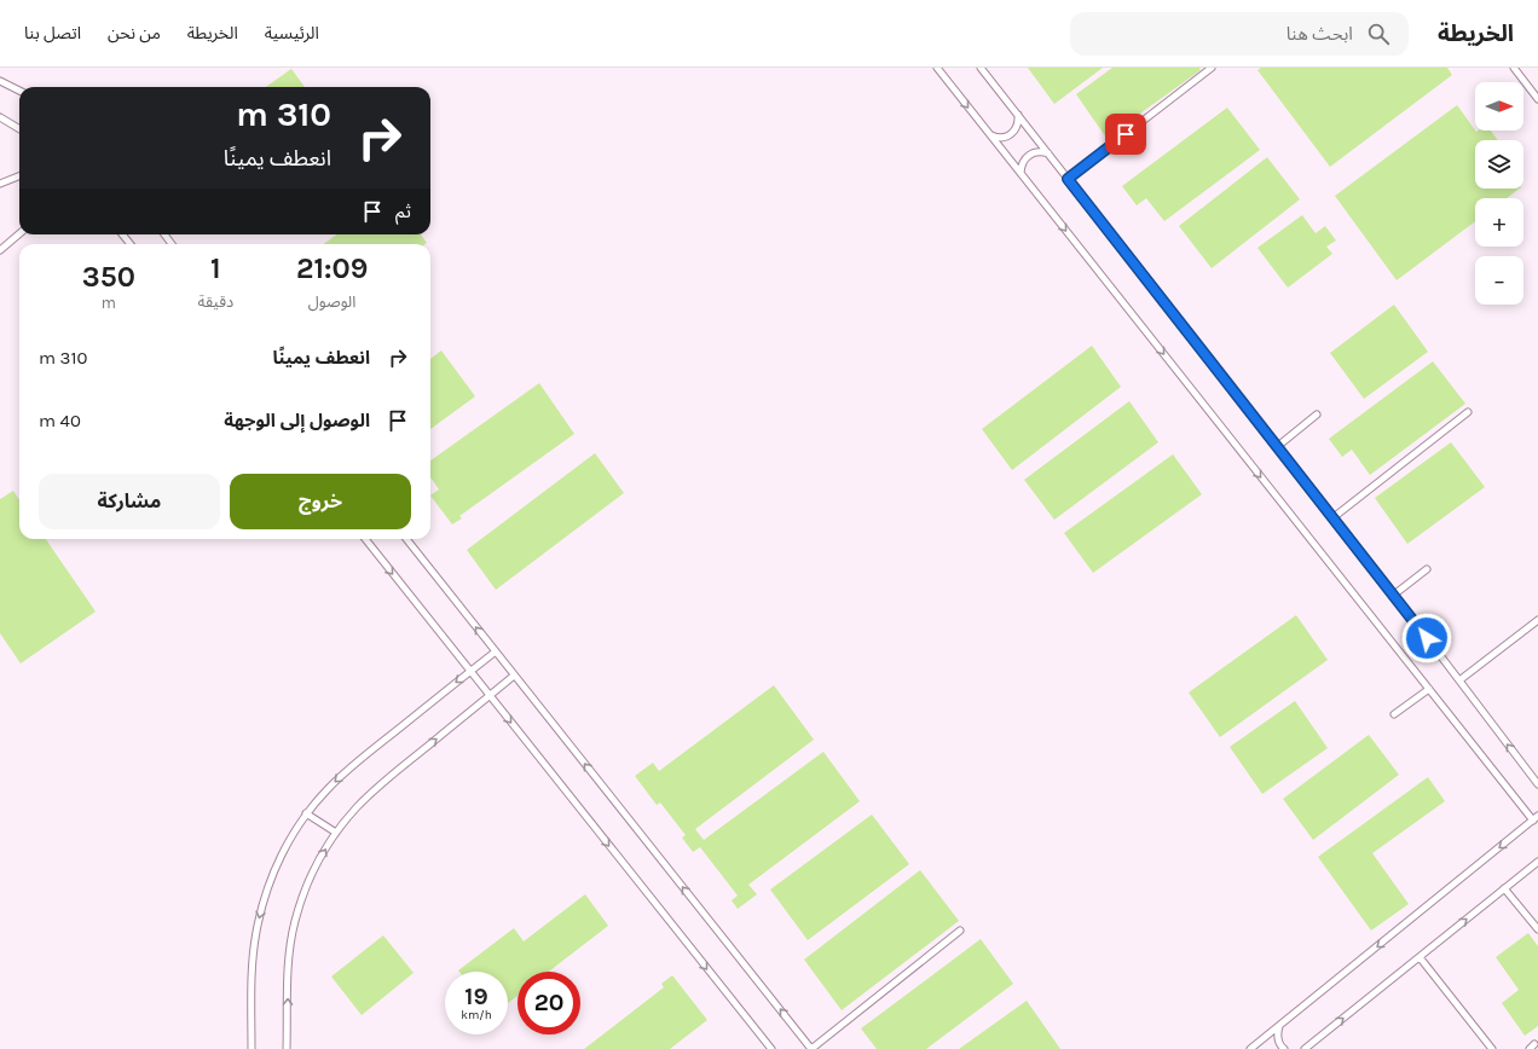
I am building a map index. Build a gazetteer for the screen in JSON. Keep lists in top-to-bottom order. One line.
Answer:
{"north":"right","page":{"header":"الخريطة","search":"ابحث هنا","nav":["الرئيسية","الخريطة","من نحن","اتصل بنا"],"map_buttons":["+","−"],"turn":["310 m","انعطف يمينًا"],"then":"ثم","eta":["21:09","الوصول","1","دقيقة","350","m"],"list":[{"name":"انعطف يمينًا","value":"310 m"},{"name":"الوصول إلى الوجهة","value":"40 m"}],"buttons":["خروج","مشاركة"],"speed":"19 km/h","limit":"20"}}
